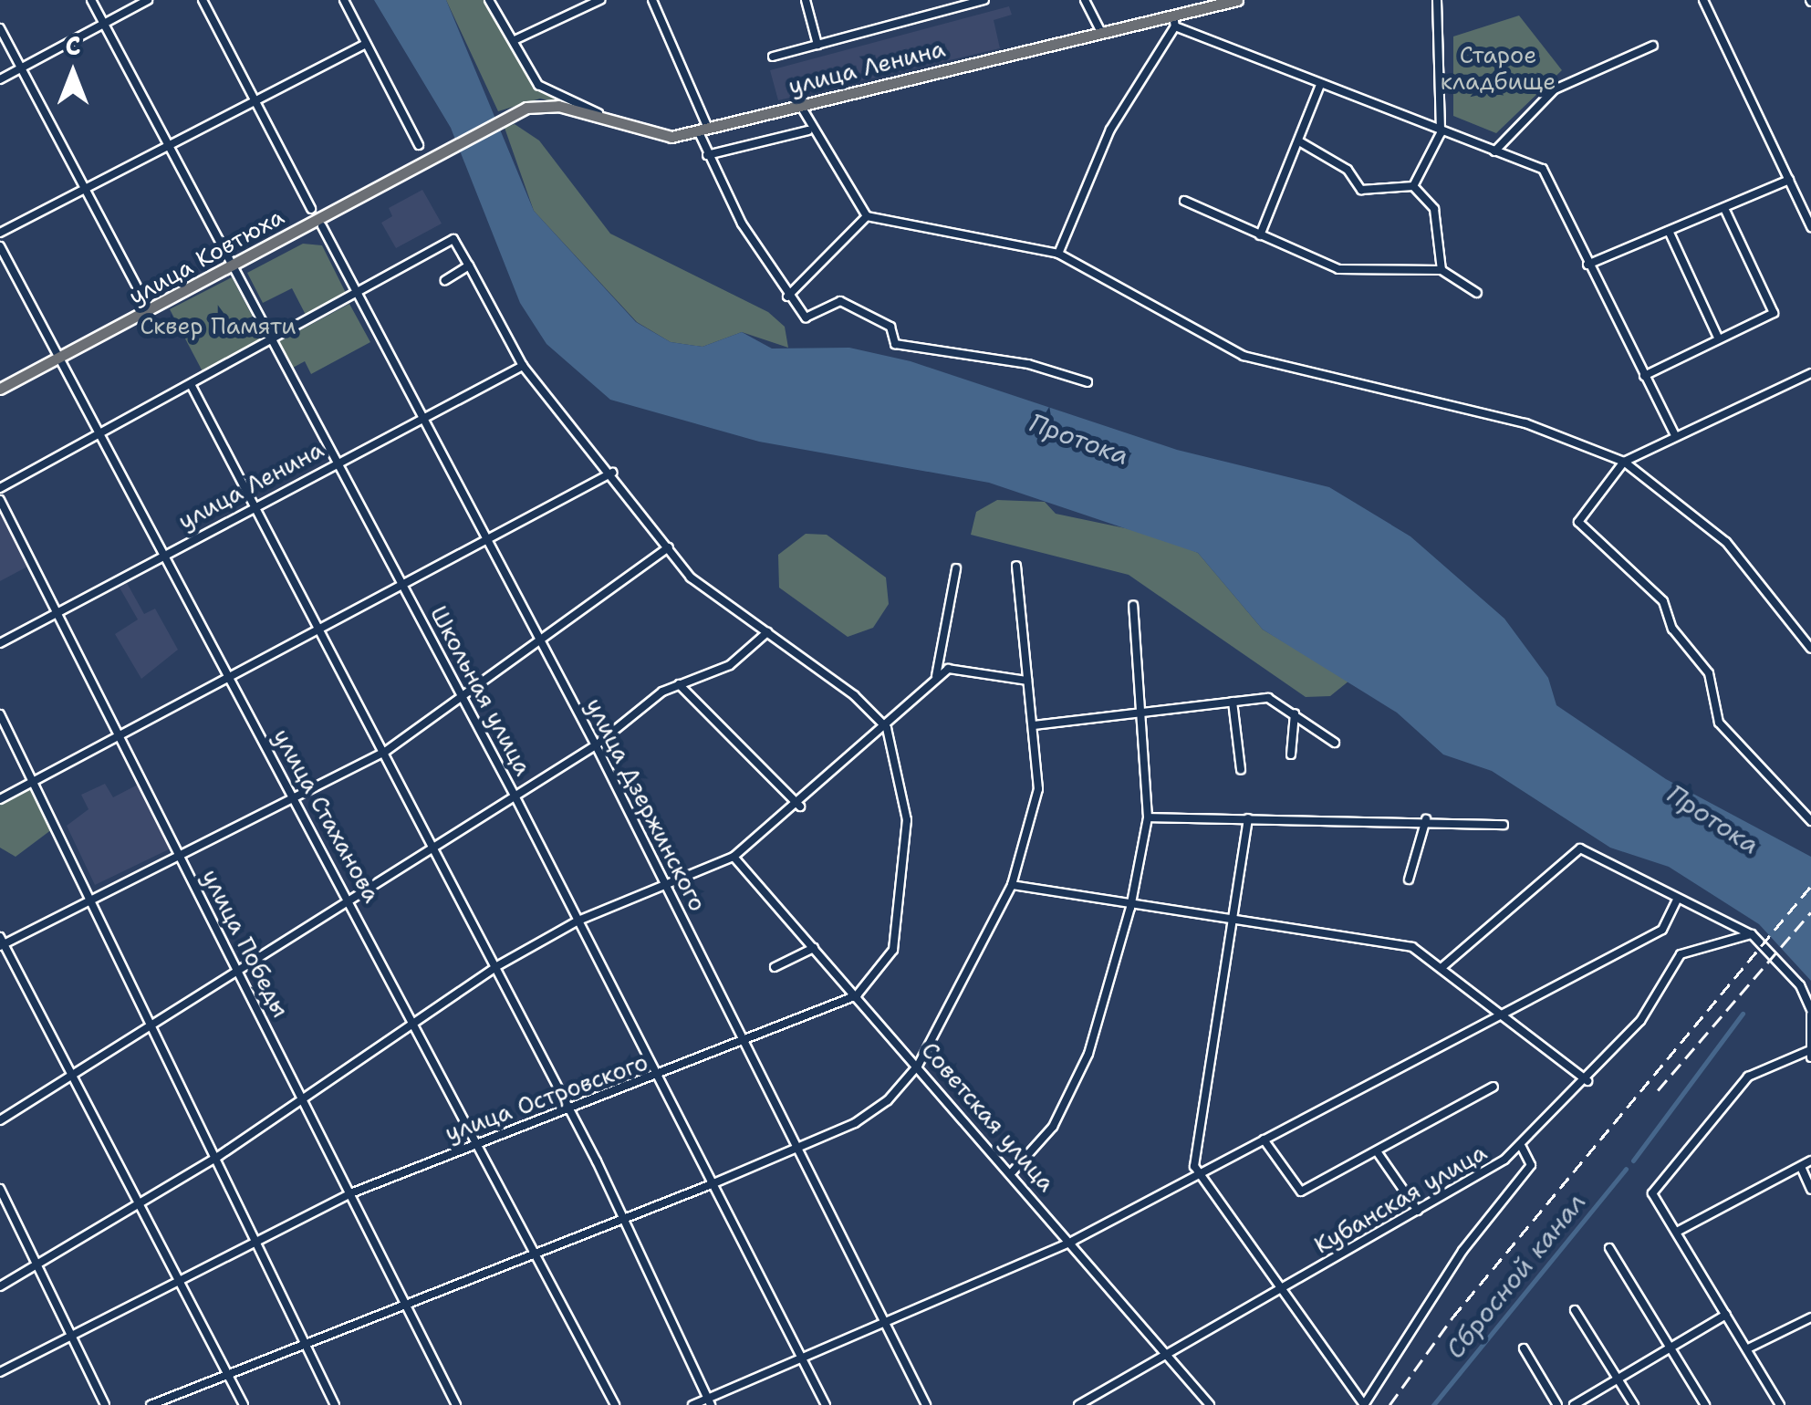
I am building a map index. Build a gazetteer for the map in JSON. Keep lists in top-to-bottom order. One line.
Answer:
{"streets":{"main road":["улица Ленина","улица Ковтюха"],"street":["Школьная улица","улица Дзержинского","улица Стаханова","улица Победы","улица Островского","Советская улица","Кубанская улица"]},"crossings":[["улица Ленина","улица Ковтюха"],["улица Ленина","Школьная улица"],["улица Ленина","улица Дзержинского"],["улица Ленина","улица Стаханова"],["улица Ленина","улица Победы"],["улица Ковтюха","Школьная улица"],["улица Ковтюха","улица Стаханова"],["Школьная улица","улица Островского"],["улица Дзержинского","улица Островского"],["улица Стаханова","улица Островского"],["улица Победы","улица Островского"],["улица Островского","Советская улица"],["Советская улица","Кубанская улица"]],"water":["Протока","Сбросной канал"],"parks":["Старое кладбище","Сквер Памяти"],"north":"top"}
